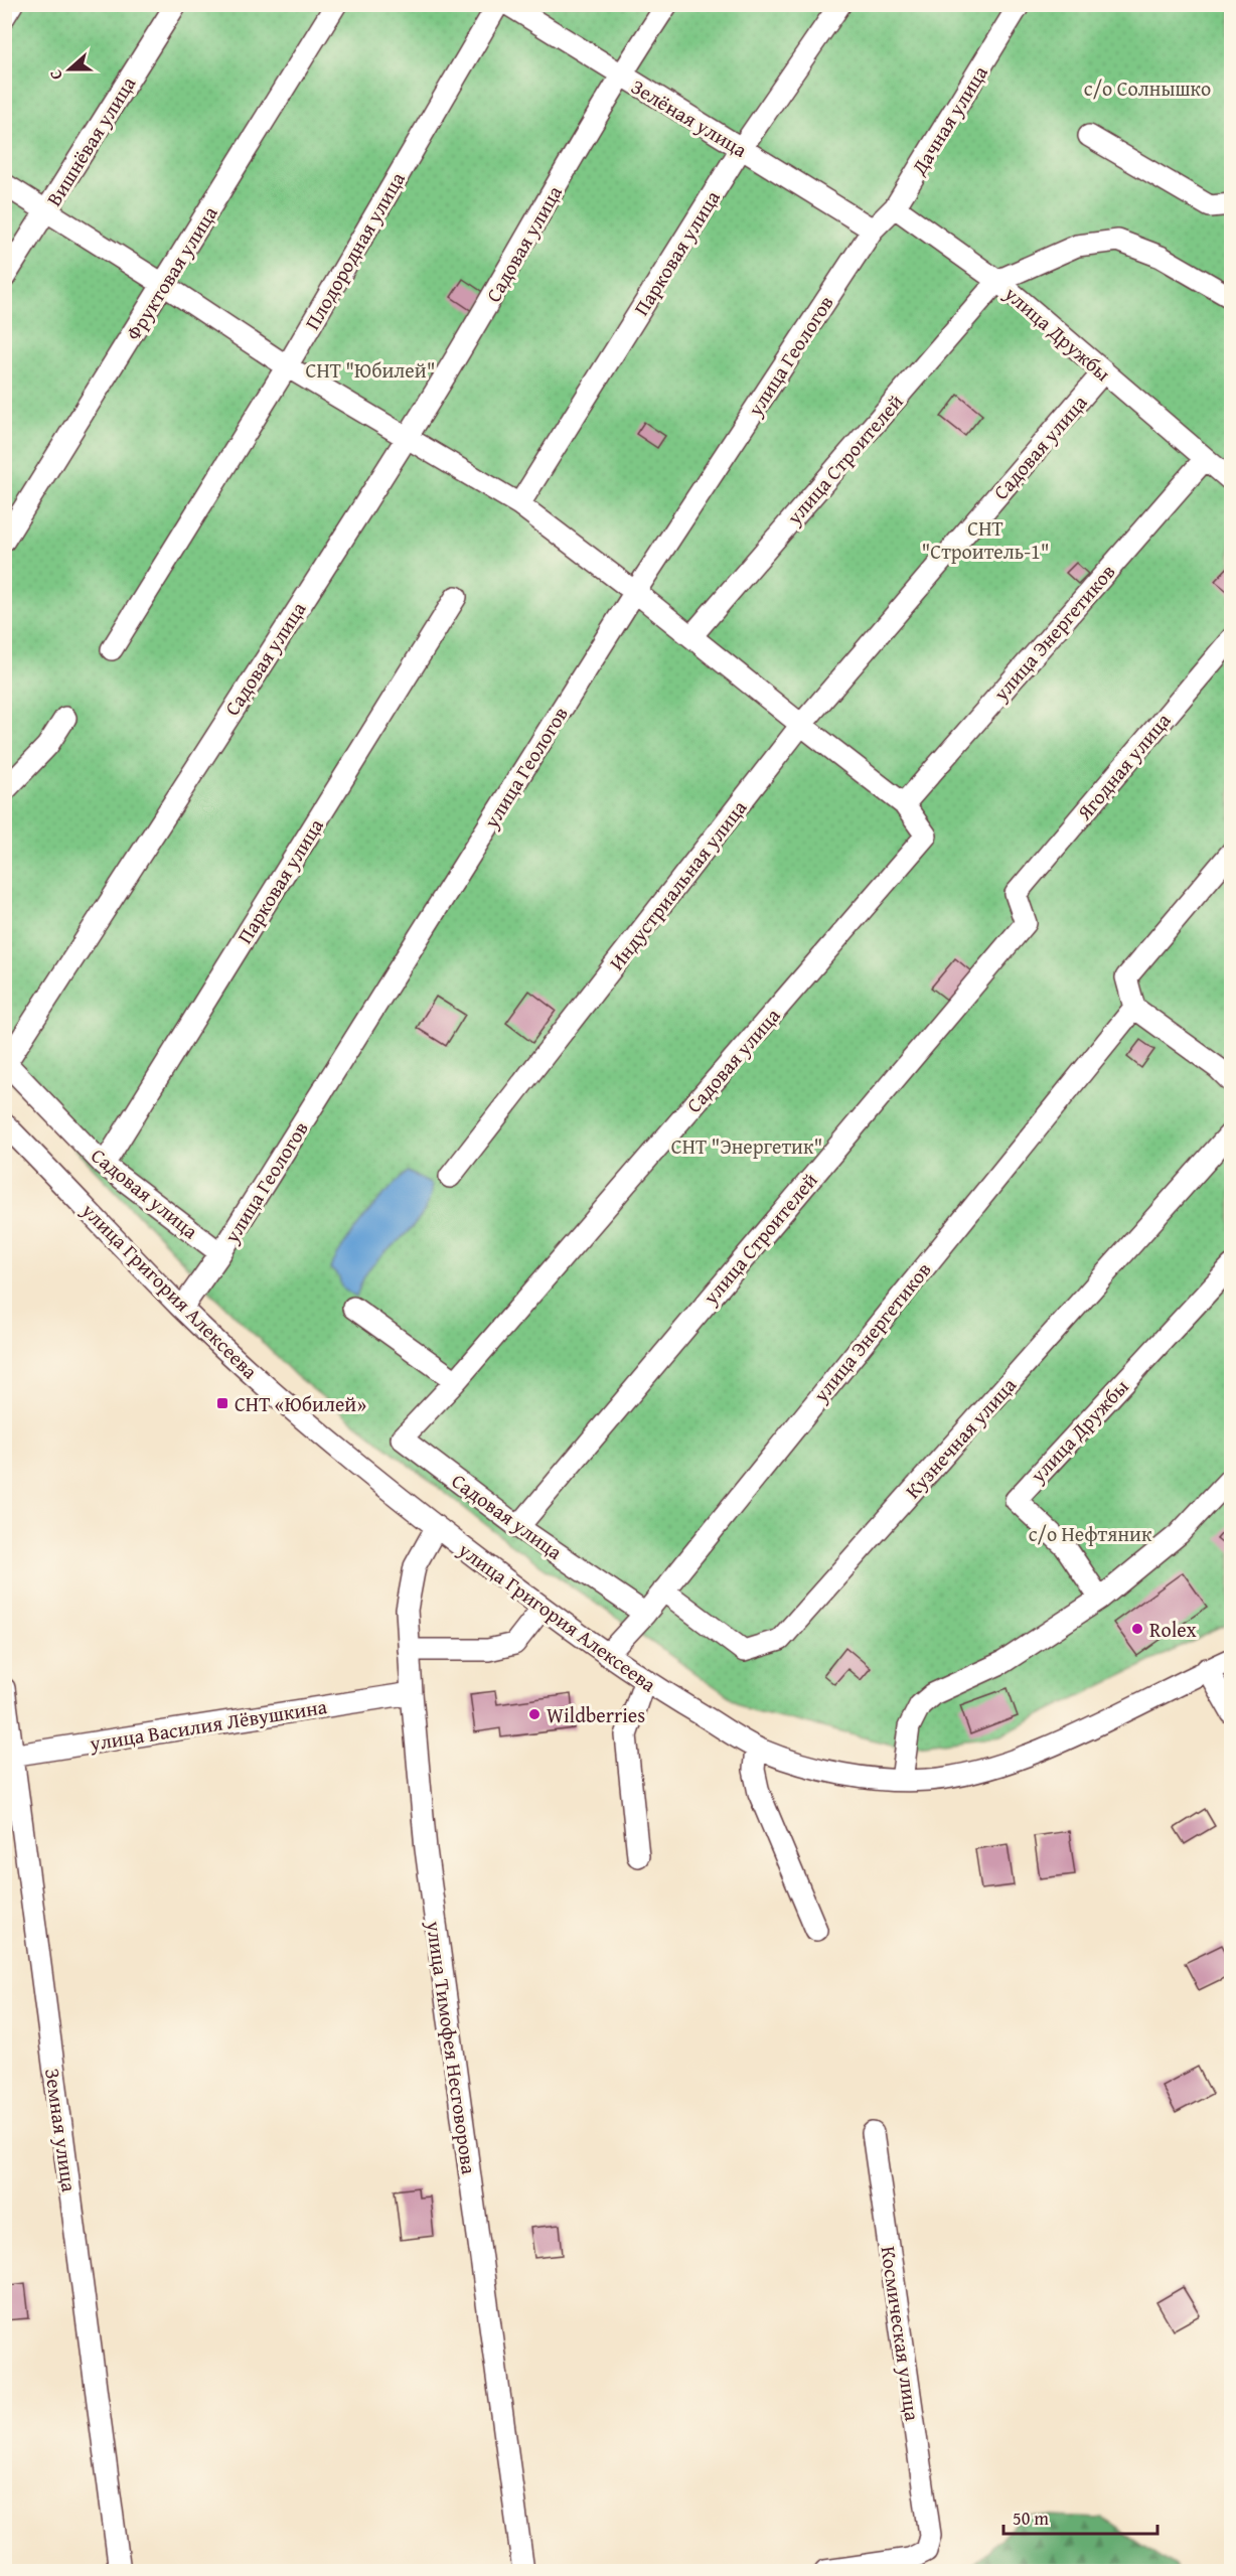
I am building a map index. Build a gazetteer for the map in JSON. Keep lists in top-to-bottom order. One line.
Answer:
{"streets":{"street":["Зелёная улица","Дачная улица","Вишнёвая улица","Садовая улица","Плодородная улица","Парковая улица","Фруктовая улица","улица Дружбы","улица Геологов","улица Строителей","улица Энергетиков","Ягодная улица","Индустриальная улица","улица Григория Алексеева","Кузнечная улица","улица Василия Лёвушкина","улица Тимофея Несговорова","Земная улица","Космическая улица"]},"crossings":[["Зелёная улица","Дачная улица"],["Зелёная улица","Садовая улица"],["Зелёная улица","Парковая улица"],["Зелёная улица","улица Геологов"],["Дачная улица","улица Геологов"],["Садовая улица","Парковая улица"],["Садовая улица","улица Дружбы"],["Садовая улица","улица Геологов"],["Садовая улица","улица Строителей"],["Садовая улица","улица Энергетиков"],["Садовая улица","Индустриальная улица"],["улица Дружбы","улица Строителей"],["улица Дружбы","улица Энергетиков"],["улица Геологов","улица Григория Алексеева"],["улица Строителей","Ягодная улица"],["улица Энергетиков","улица Григория Алексеева"],["улица Энергетиков","Кузнечная улица"],["улица Григория Алексеева","улица Тимофея Несговорова"],["улица Василия Лёвушкина","улица Тимофея Несговорова"],["улица Василия Лёвушкина","Земная улица"]],"parks":["с/о Солнышко","СНТ \"Юбилей\"","СНТ \"Строитель-1\"","СНТ \"Энергетик\"","с/о Нефтяник"],"places":{"transit":["СНТ «Юбилей»"],"other":["Rolex","Wildberries"]},"scale_bar":"50 m","north":"left"}
